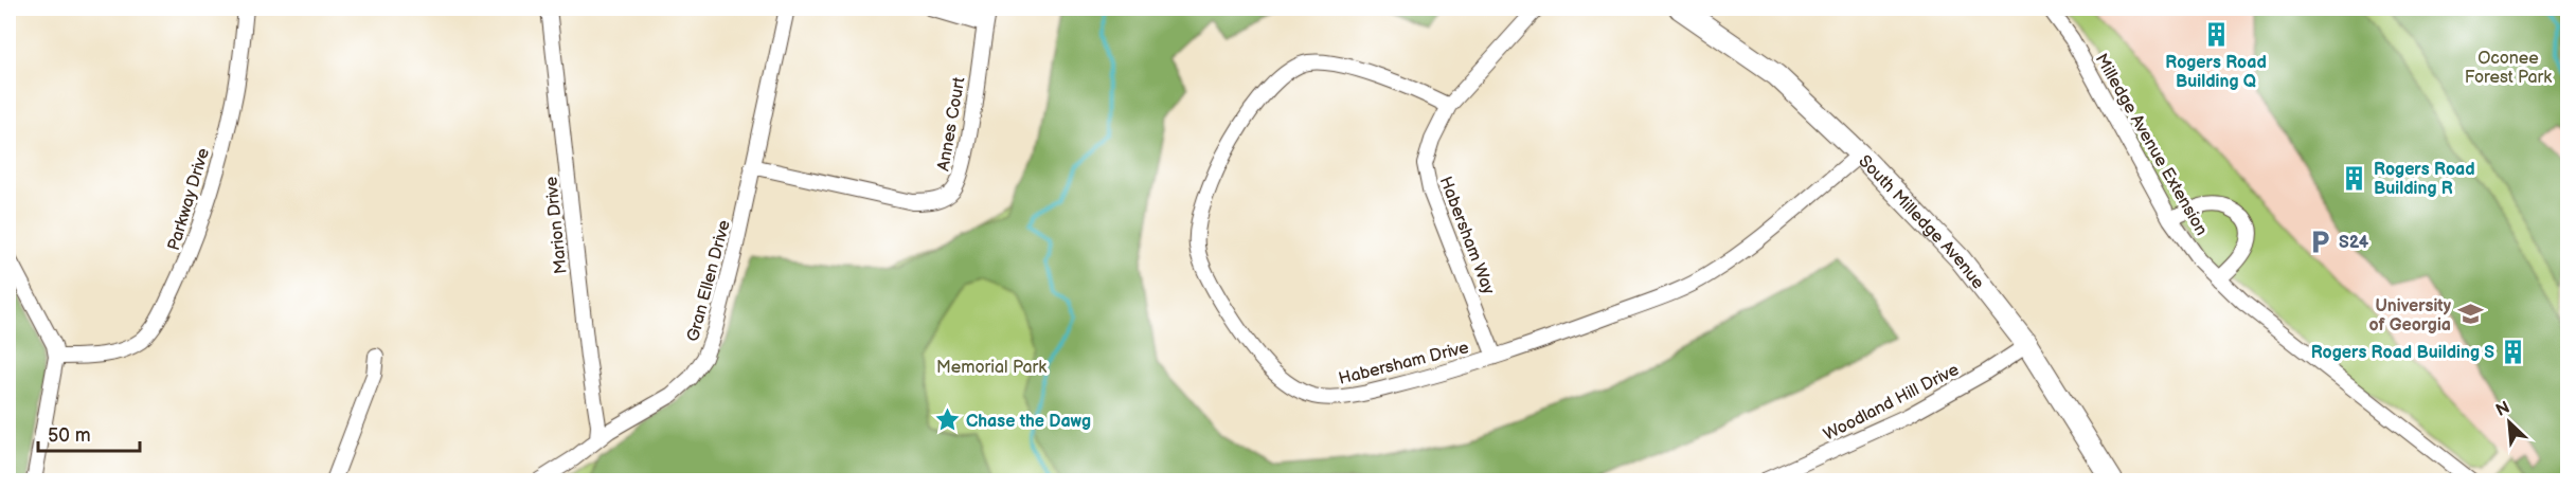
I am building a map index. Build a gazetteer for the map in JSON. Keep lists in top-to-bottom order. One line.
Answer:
{"streets":{"main road":["South Milledge Avenue"],"street":["Annes Court","Milledge Avenue Extension","Parkway Drive","Marion Drive","Habersham Way","Gran Ellen Drive","Habersham Drive","Woodland Hill Drive"]},"crossings":[["Annes Court","Gran Ellen Drive"],["South Milledge Avenue","Habersham Drive"],["South Milledge Avenue","Woodland Hill Drive"],["Marion Drive","Gran Ellen Drive"],["Habersham Way","Habersham Drive"]],"parks":["Oconee Forest Park","Memorial Park"],"places":{"building":["Rogers Road Building Q","Rogers Road Building R","Rogers Road Building S"],"parking":["S24"],"school or university":["University of Georgia"],"place":["Chase the Dawg"]},"scale_bar":"50 m","north":"top left"}
